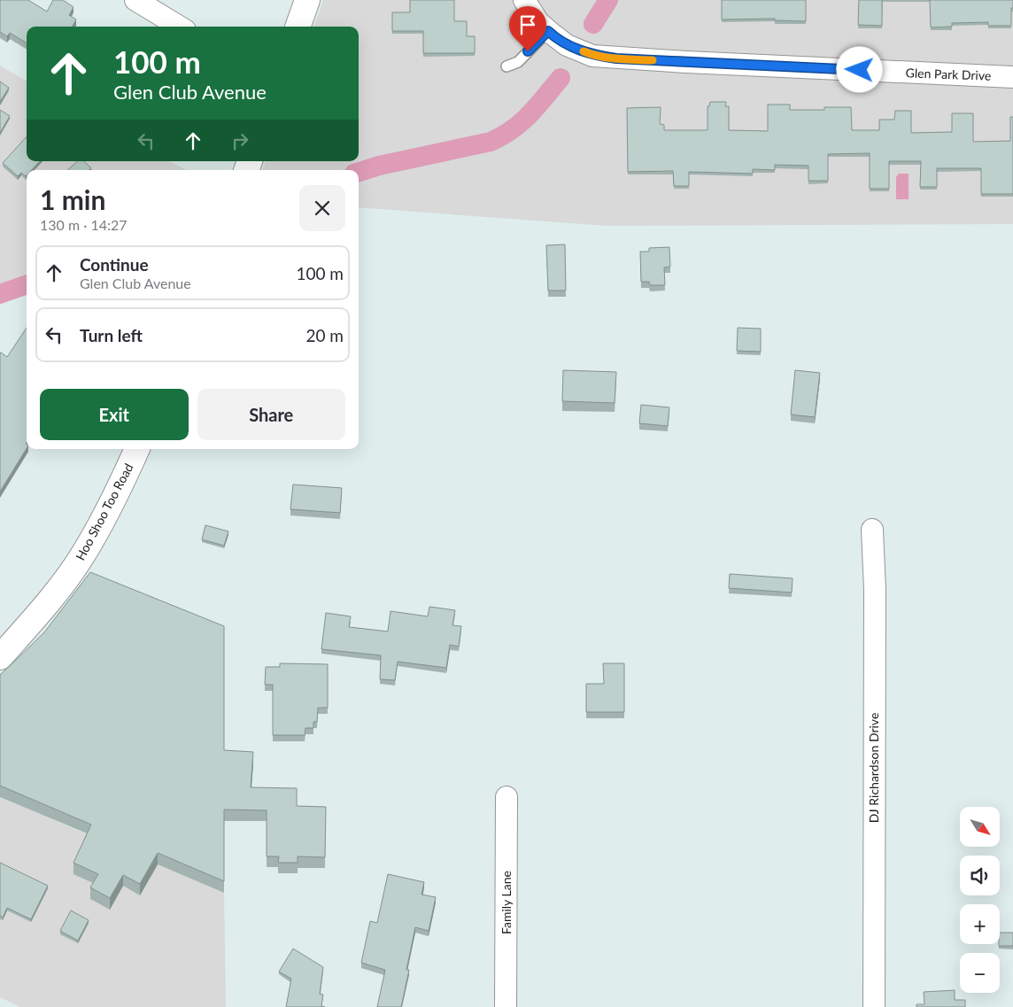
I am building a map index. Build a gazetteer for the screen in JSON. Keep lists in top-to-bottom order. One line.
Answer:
{"streets":{"street":["Glen Park Drive","Hoo Shoo Too Road","DJ Richardson Drive","Family Lane"]},"north":"bottom right","page":{"turn":["100 m","Glen Club Avenue"],"heading":["1 min","130 m · 14:27"],"list":[{"name":"Continue","note":"Glen Club Avenue","value":"100 m"},{"name":"Turn left","value":"20 m"}],"buttons":["Exit","Share"],"map_buttons":["+","−"]}}
